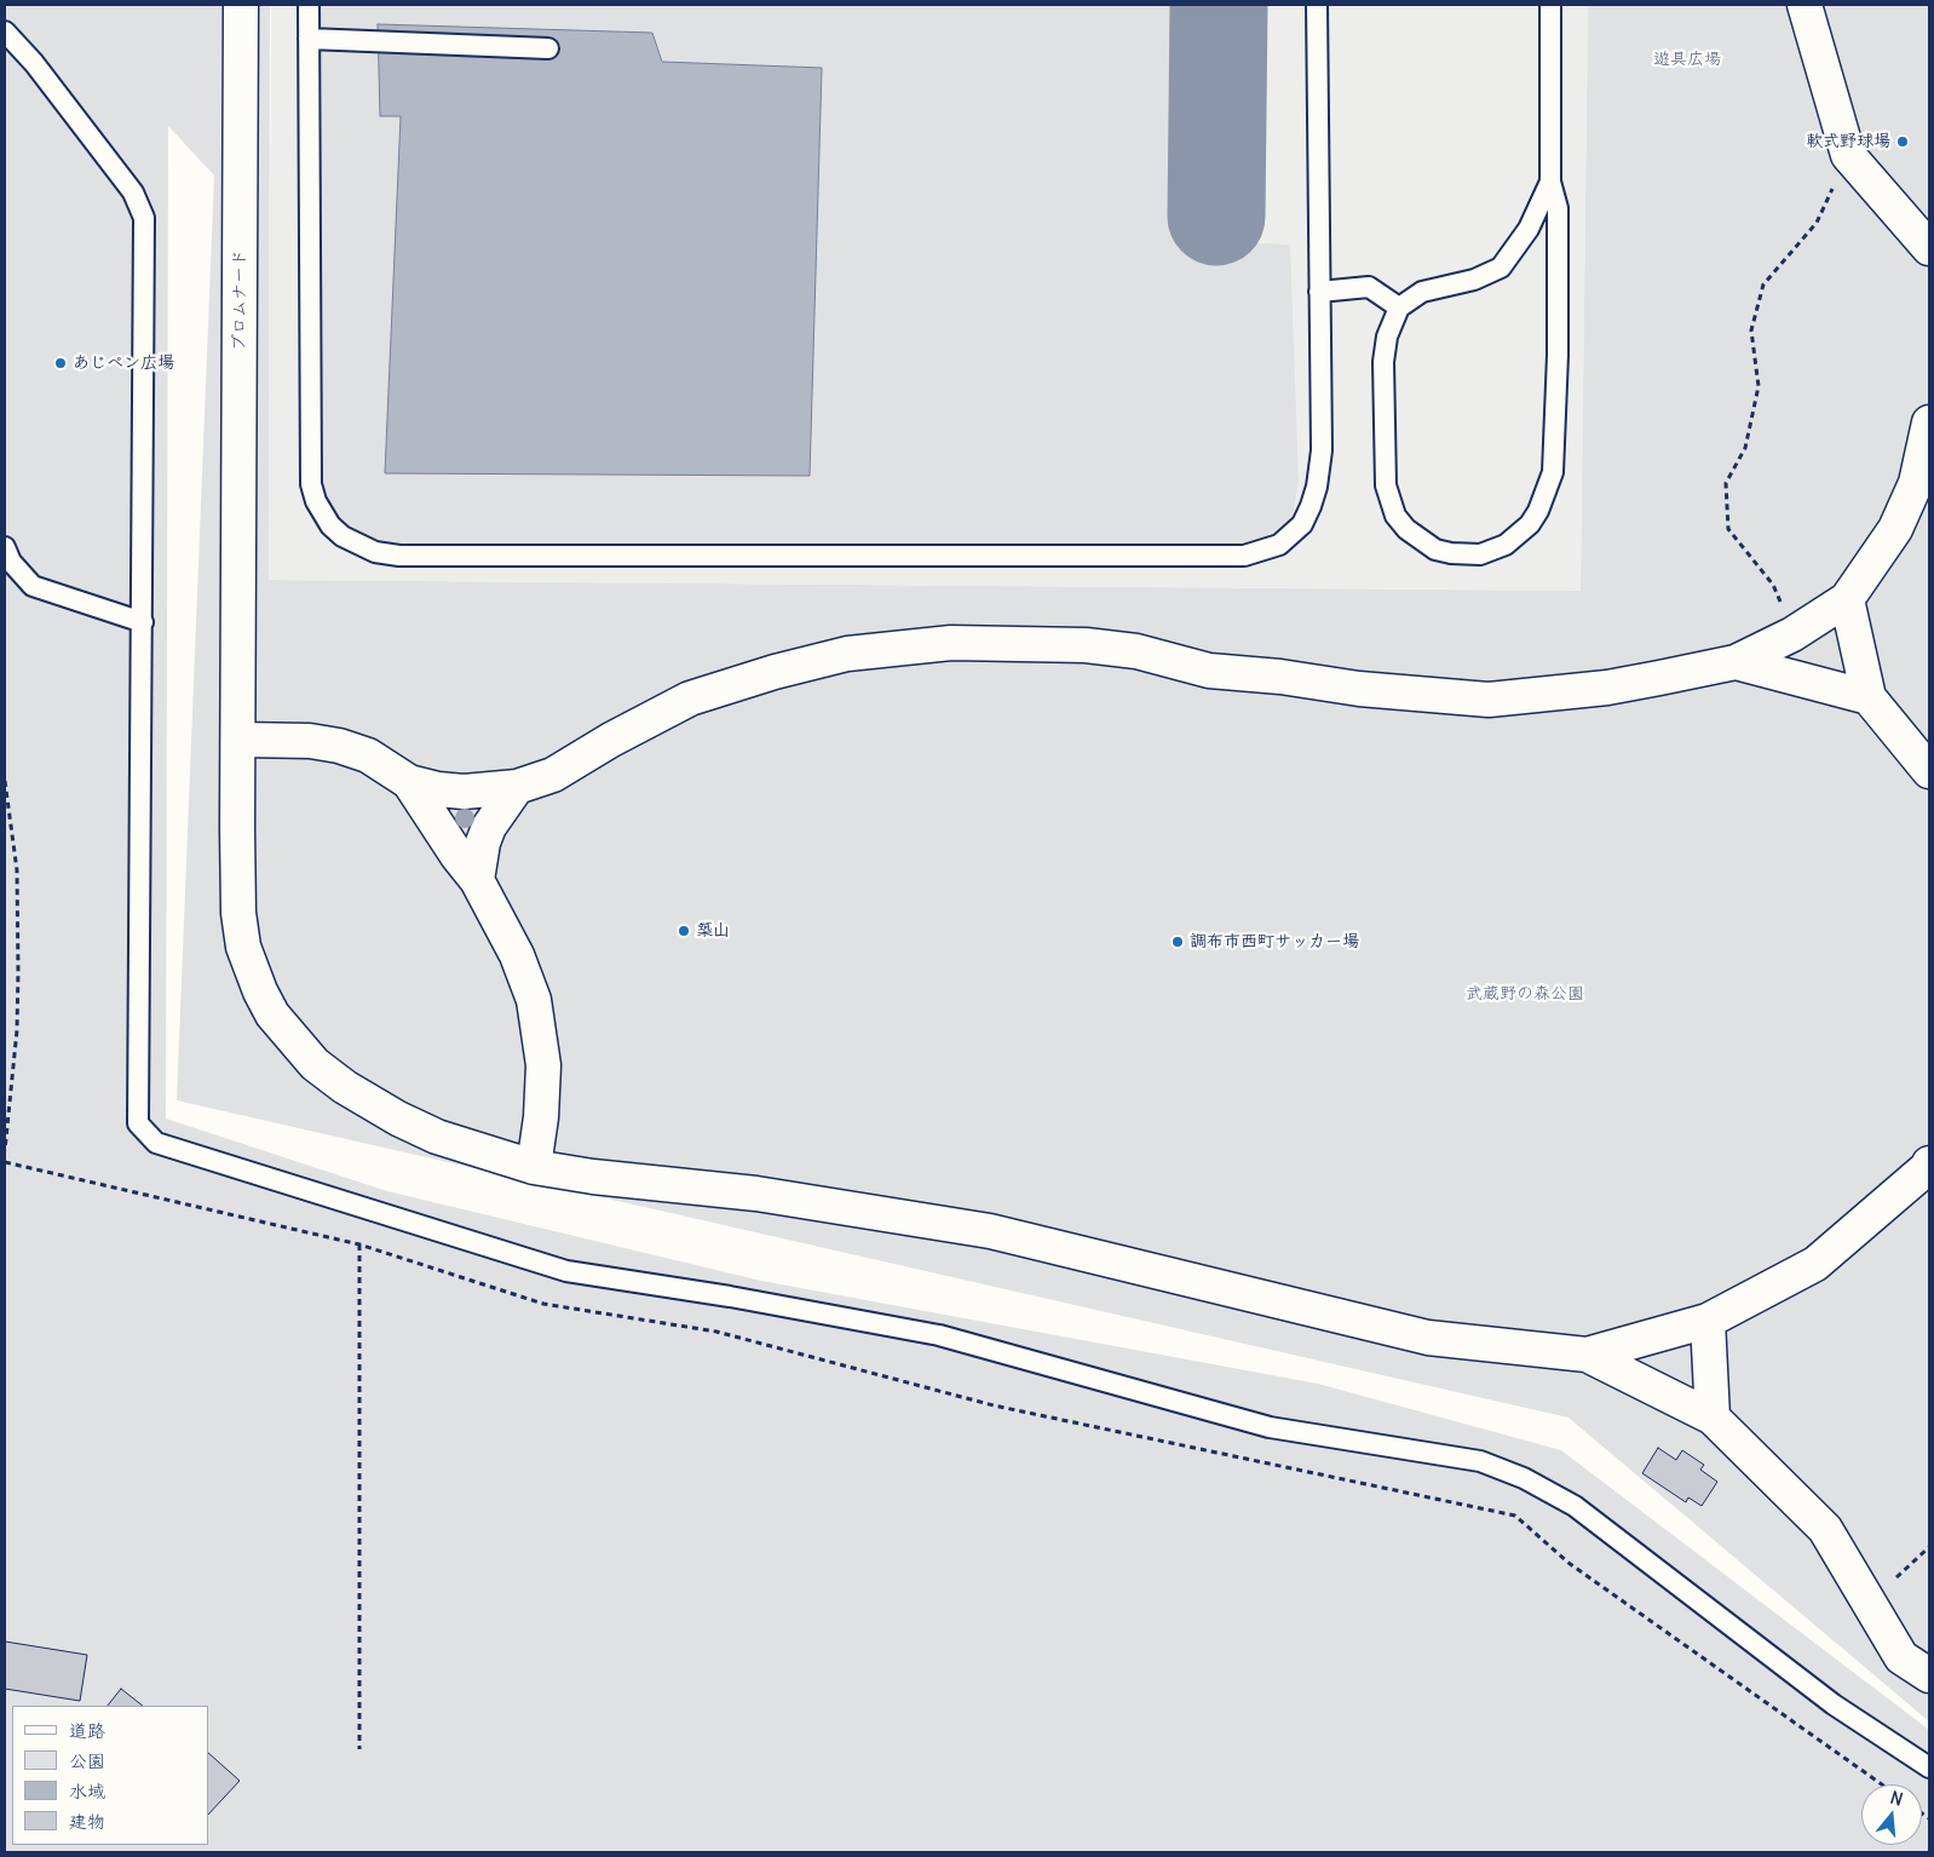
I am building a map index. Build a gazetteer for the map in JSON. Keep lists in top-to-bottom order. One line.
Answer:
{"streets":{"street":["プロムナード"]},"parks":["遊具広場","武蔵野の森公園"],"places":["軟式野球場","あじペン広場","築山","調布市西町サッカー場"],"legend":["道路","公園","水域","建物"],"north":"top"}
